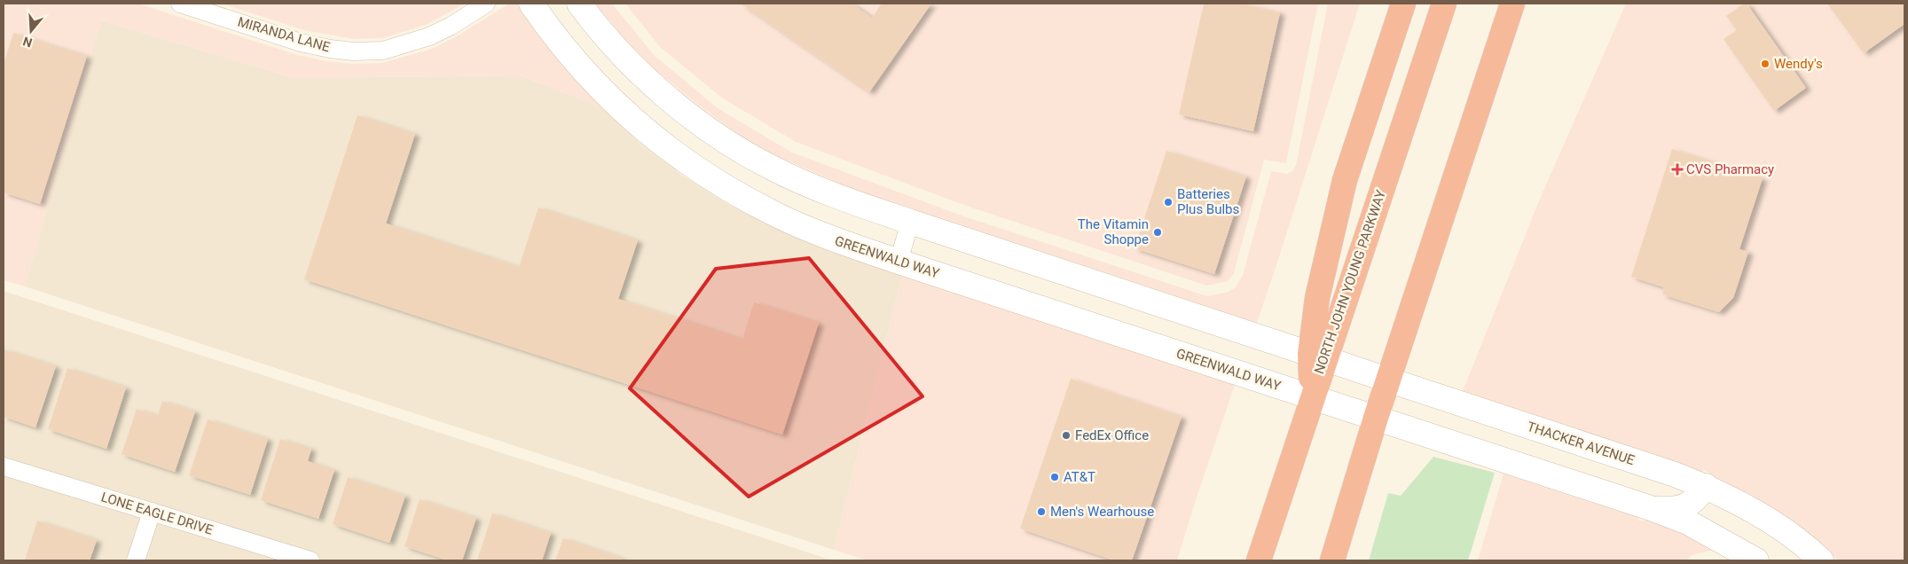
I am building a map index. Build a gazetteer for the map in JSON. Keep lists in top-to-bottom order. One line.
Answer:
{"streets":{"highway":["NORTH JOHN YOUNG PARKWAY"],"street":["MIRANDA LANE","GREENWALD WAY","THACKER AVENUE","LONE EAGLE DRIVE"]},"crossings":[["NORTH JOHN YOUNG PARKWAY","THACKER AVENUE"]],"places":{"other":["Wendy's","Batteries Plus Bulbs","The Vitamin Shoppe","FedEx Office","AT&T","Men's Wearhouse"],"health":["CVS Pharmacy"]},"north":"bottom"}
